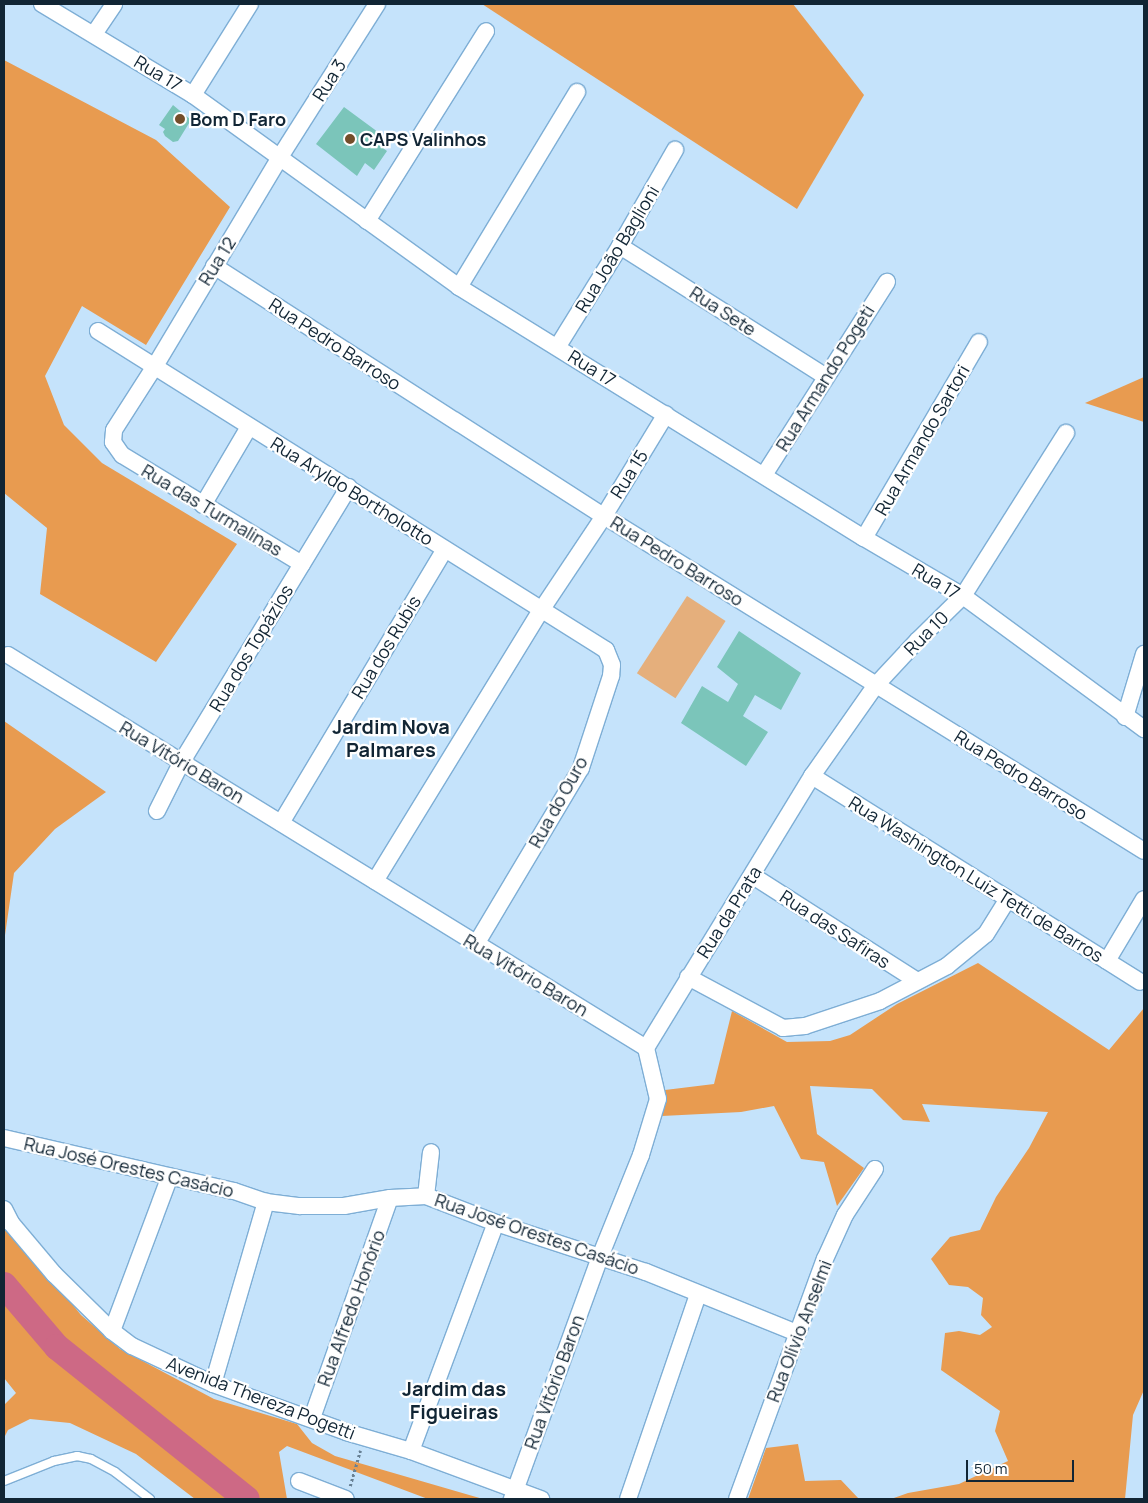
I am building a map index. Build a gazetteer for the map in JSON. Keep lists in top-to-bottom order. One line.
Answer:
{"streets":{"street":["Rua 17","Rua 3","Rua João Baglioni","Rua 12","Rua Sete","Rua Pedro Barroso","Rua Armando Pogeti","Rua Armando Sartori","Rua 15","Rua Aryldo Bortholotto","Rua das Turmalinas","Rua 10","Rua dos Rubis","Rua dos Topázios","Rua Vitório Baron","Rua do Ouro","Rua Washington Luiz Tetti de Barros","Rua da Prata","Rua das Safiras","Rua José Orestes Casácio","Rua Alfredo Honório","Rua Olívio Anselmi","Avenida Thereza Pogetti"]},"crossings":[["Rua 17","Rua 3"],["Rua 17","Rua João Baglioni"],["Rua 17","Rua 12"],["Rua 17","Rua Armando Pogeti"],["Rua 17","Rua Armando Sartori"],["Rua 17","Rua 15"],["Rua 17","Rua 10"],["Rua 3","Rua 12"],["Rua João Baglioni","Rua Sete"],["Rua 12","Rua Pedro Barroso"],["Rua 12","Rua Aryldo Bortholotto"],["Rua 12","Rua das Turmalinas"],["Rua Sete","Rua Armando Pogeti"],["Rua Pedro Barroso","Rua 15"],["Rua Pedro Barroso","Rua 10"],["Rua 15","Rua Aryldo Bortholotto"],["Rua 15","Rua Vitório Baron"],["Rua Aryldo Bortholotto","Rua dos Rubis"],["Rua Aryldo Bortholotto","Rua dos Topázios"],["Rua Aryldo Bortholotto","Rua do Ouro"],["Rua das Turmalinas","Rua dos Topázios"],["Rua 10","Rua Washington Luiz Tetti de Barros"],["Rua 10","Rua da Prata"],["Rua dos Rubis","Rua Vitório Baron"],["Rua dos Topázios","Rua Vitório Baron"],["Rua Vitório Baron","Rua do Ouro"],["Rua Vitório Baron","Rua da Prata"],["Rua Vitório Baron","Rua José Orestes Casácio"],["Rua Vitório Baron","Avenida Thereza Pogetti"],["Rua Washington Luiz Tetti de Barros","Rua da Prata"],["Rua da Prata","Rua das Safiras"],["Rua José Orestes Casácio","Rua Alfredo Honório"],["Rua José Orestes Casácio","Rua Olívio Anselmi"],["Rua Alfredo Honório","Avenida Thereza Pogetti"]],"districts":["Jardim Nova Palmares","Jardim das Figueiras"],"places":["Bom D Faro","CAPS Valinhos"],"scale_bar":"50 m"}
